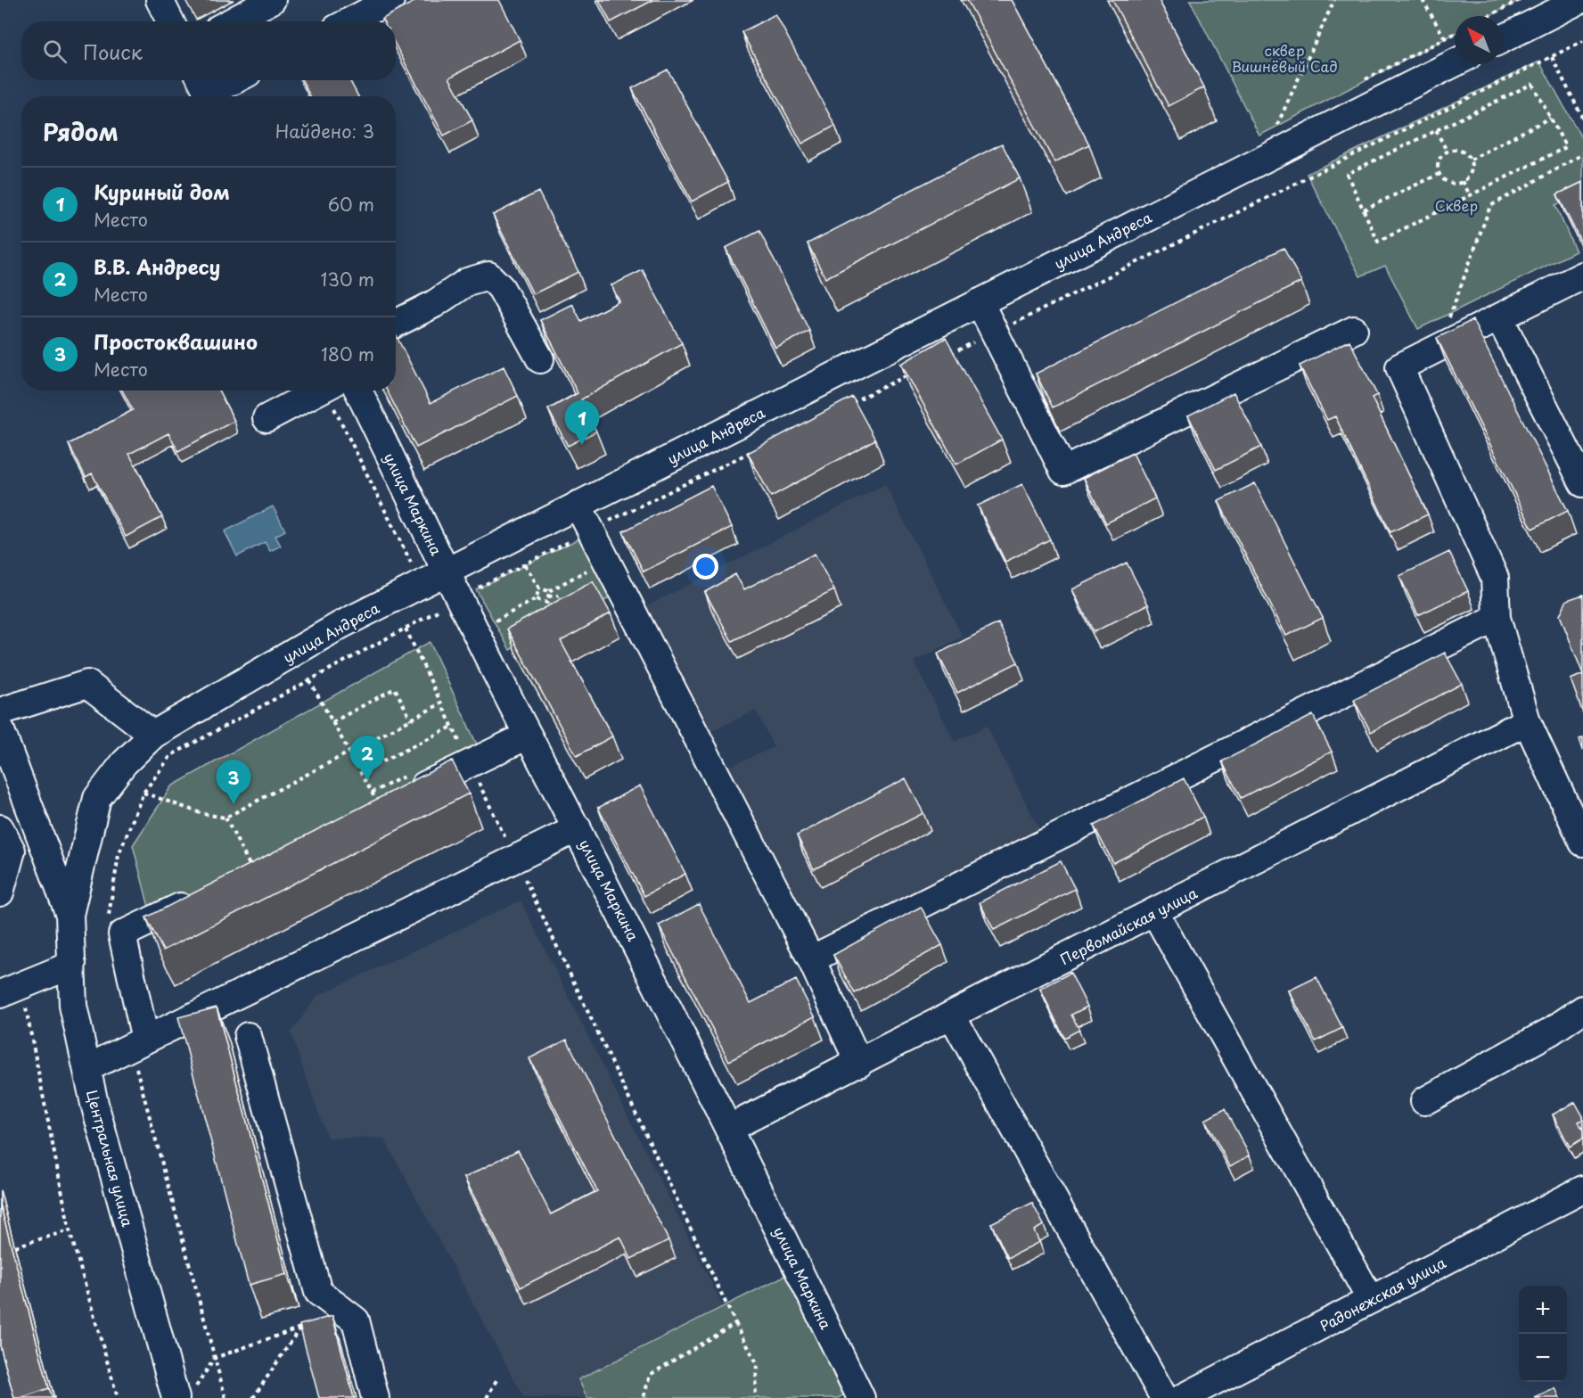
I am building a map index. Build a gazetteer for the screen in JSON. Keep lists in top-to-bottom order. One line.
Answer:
{"streets":{"street":["улица Андреса","улица Маркина","Первомайская улица","Центральная улица","Радонежская улица"]},"crossings":[["улица Андреса","улица Маркина"],["улица Андреса","Центральная улица"],["улица Маркина","Первомайская улица"]],"parks":["сквер Вишнёвый Сад","Сквер"],"north":"top left","page":{"search":"Поиск","heading":["Рядом","Найдено: 3"],"list":[{"mark":"1","name":"Куриный дом","note":"Место","value":"60 m"},{"mark":"2","name":"В.В. Андресу","note":"Место","value":"130 m"},{"mark":"3","name":"Простоквашино","note":"Место","value":"180 m"}],"pins":["1","2","3"],"map_buttons":["+","−"]}}
